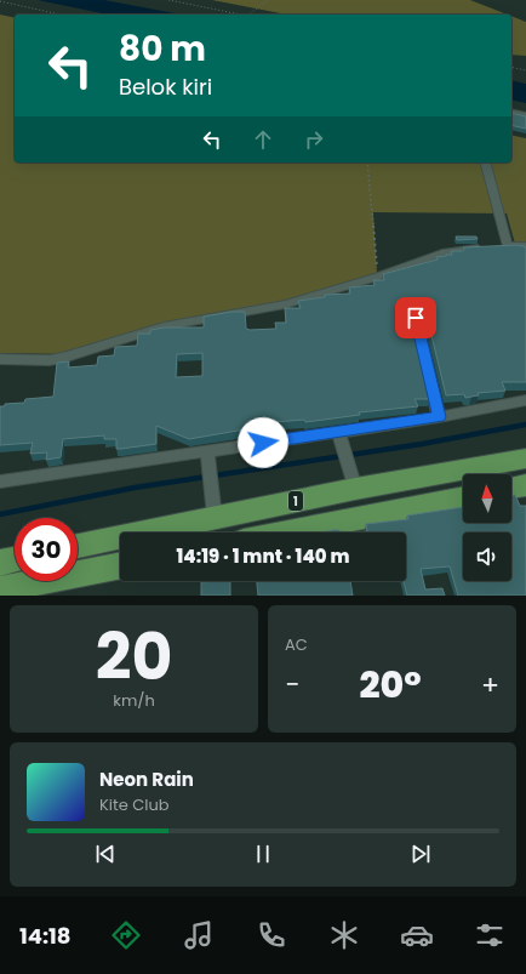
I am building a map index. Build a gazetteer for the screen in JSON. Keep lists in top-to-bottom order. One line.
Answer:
{"streets":{"highway":["1"]},"north":"top","page":{"turn":["80 m","Belok kiri"],"limit":"30","trip":"14:19 · 1 mnt · 140 m","tile":[["20","km/h"],"AC"],"heat":["−","20°","+"],"song":["Neon Rain","Kite Club"],"tabs":"14:18"}}
